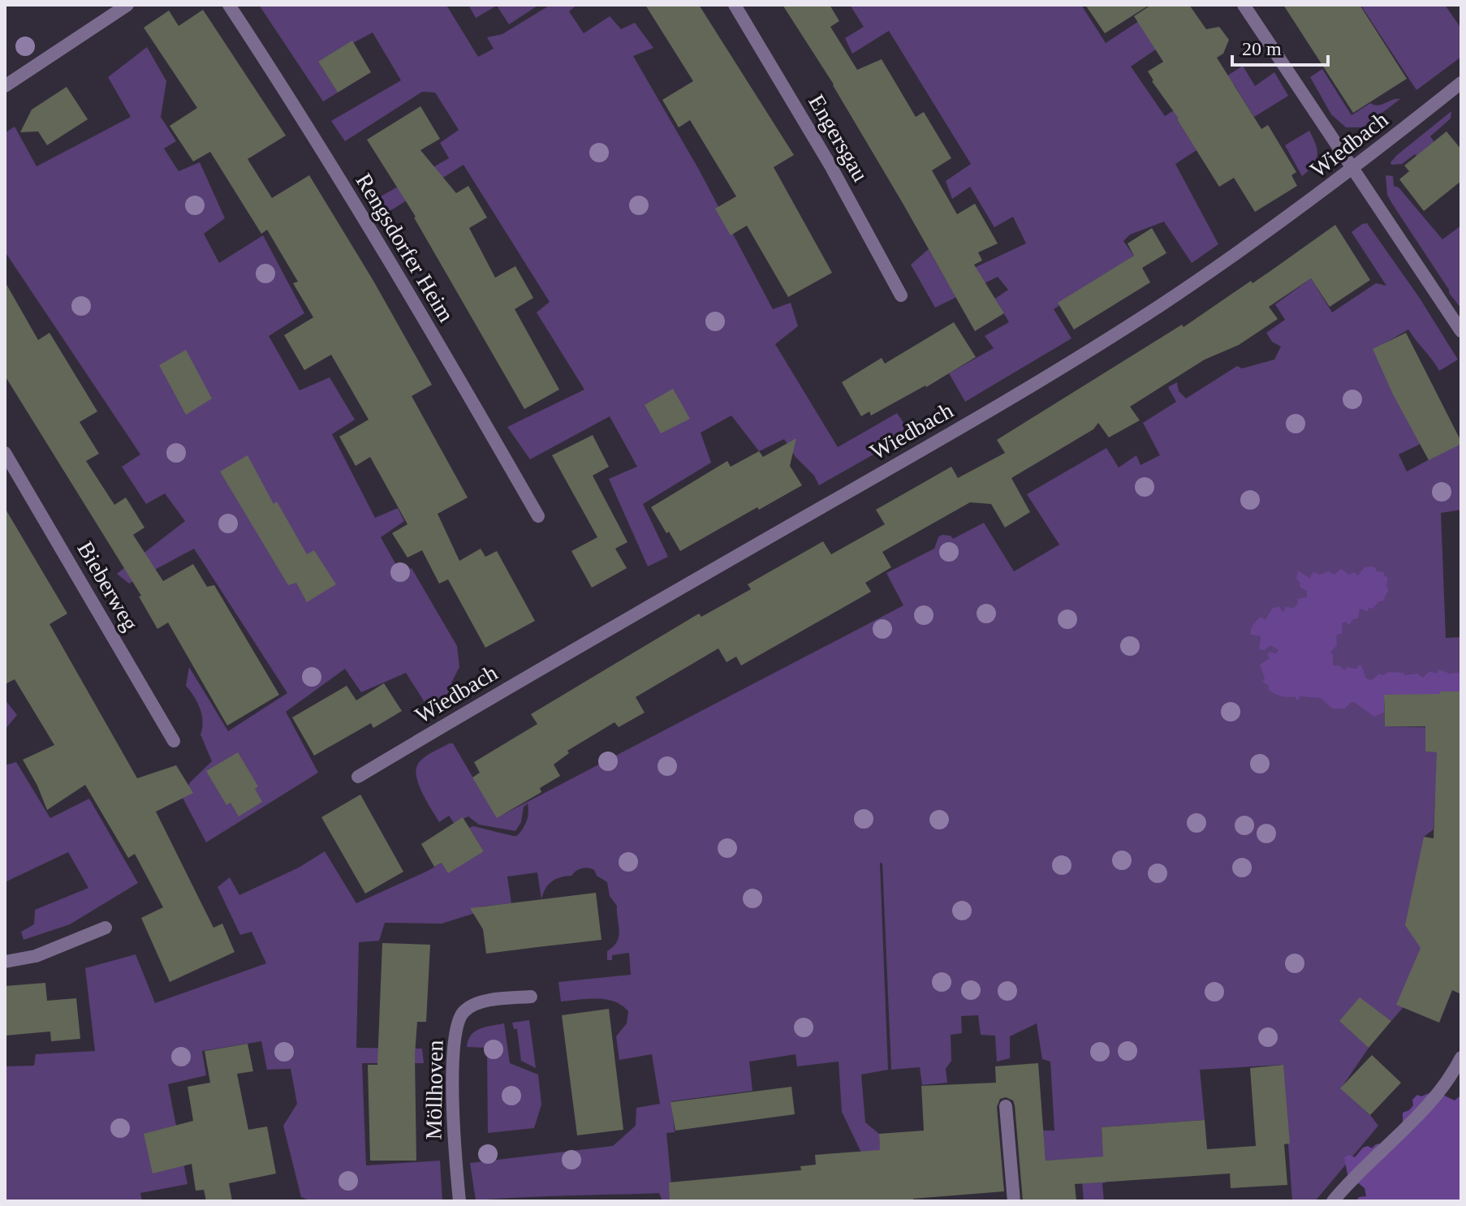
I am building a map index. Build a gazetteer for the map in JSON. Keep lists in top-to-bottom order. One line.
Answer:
{"streets":{"street":["Engersgau","Wiedbach","Rengsdorfer Heim","Bieberweg","Möllhoven"]},"scale_bar":"20 m"}
